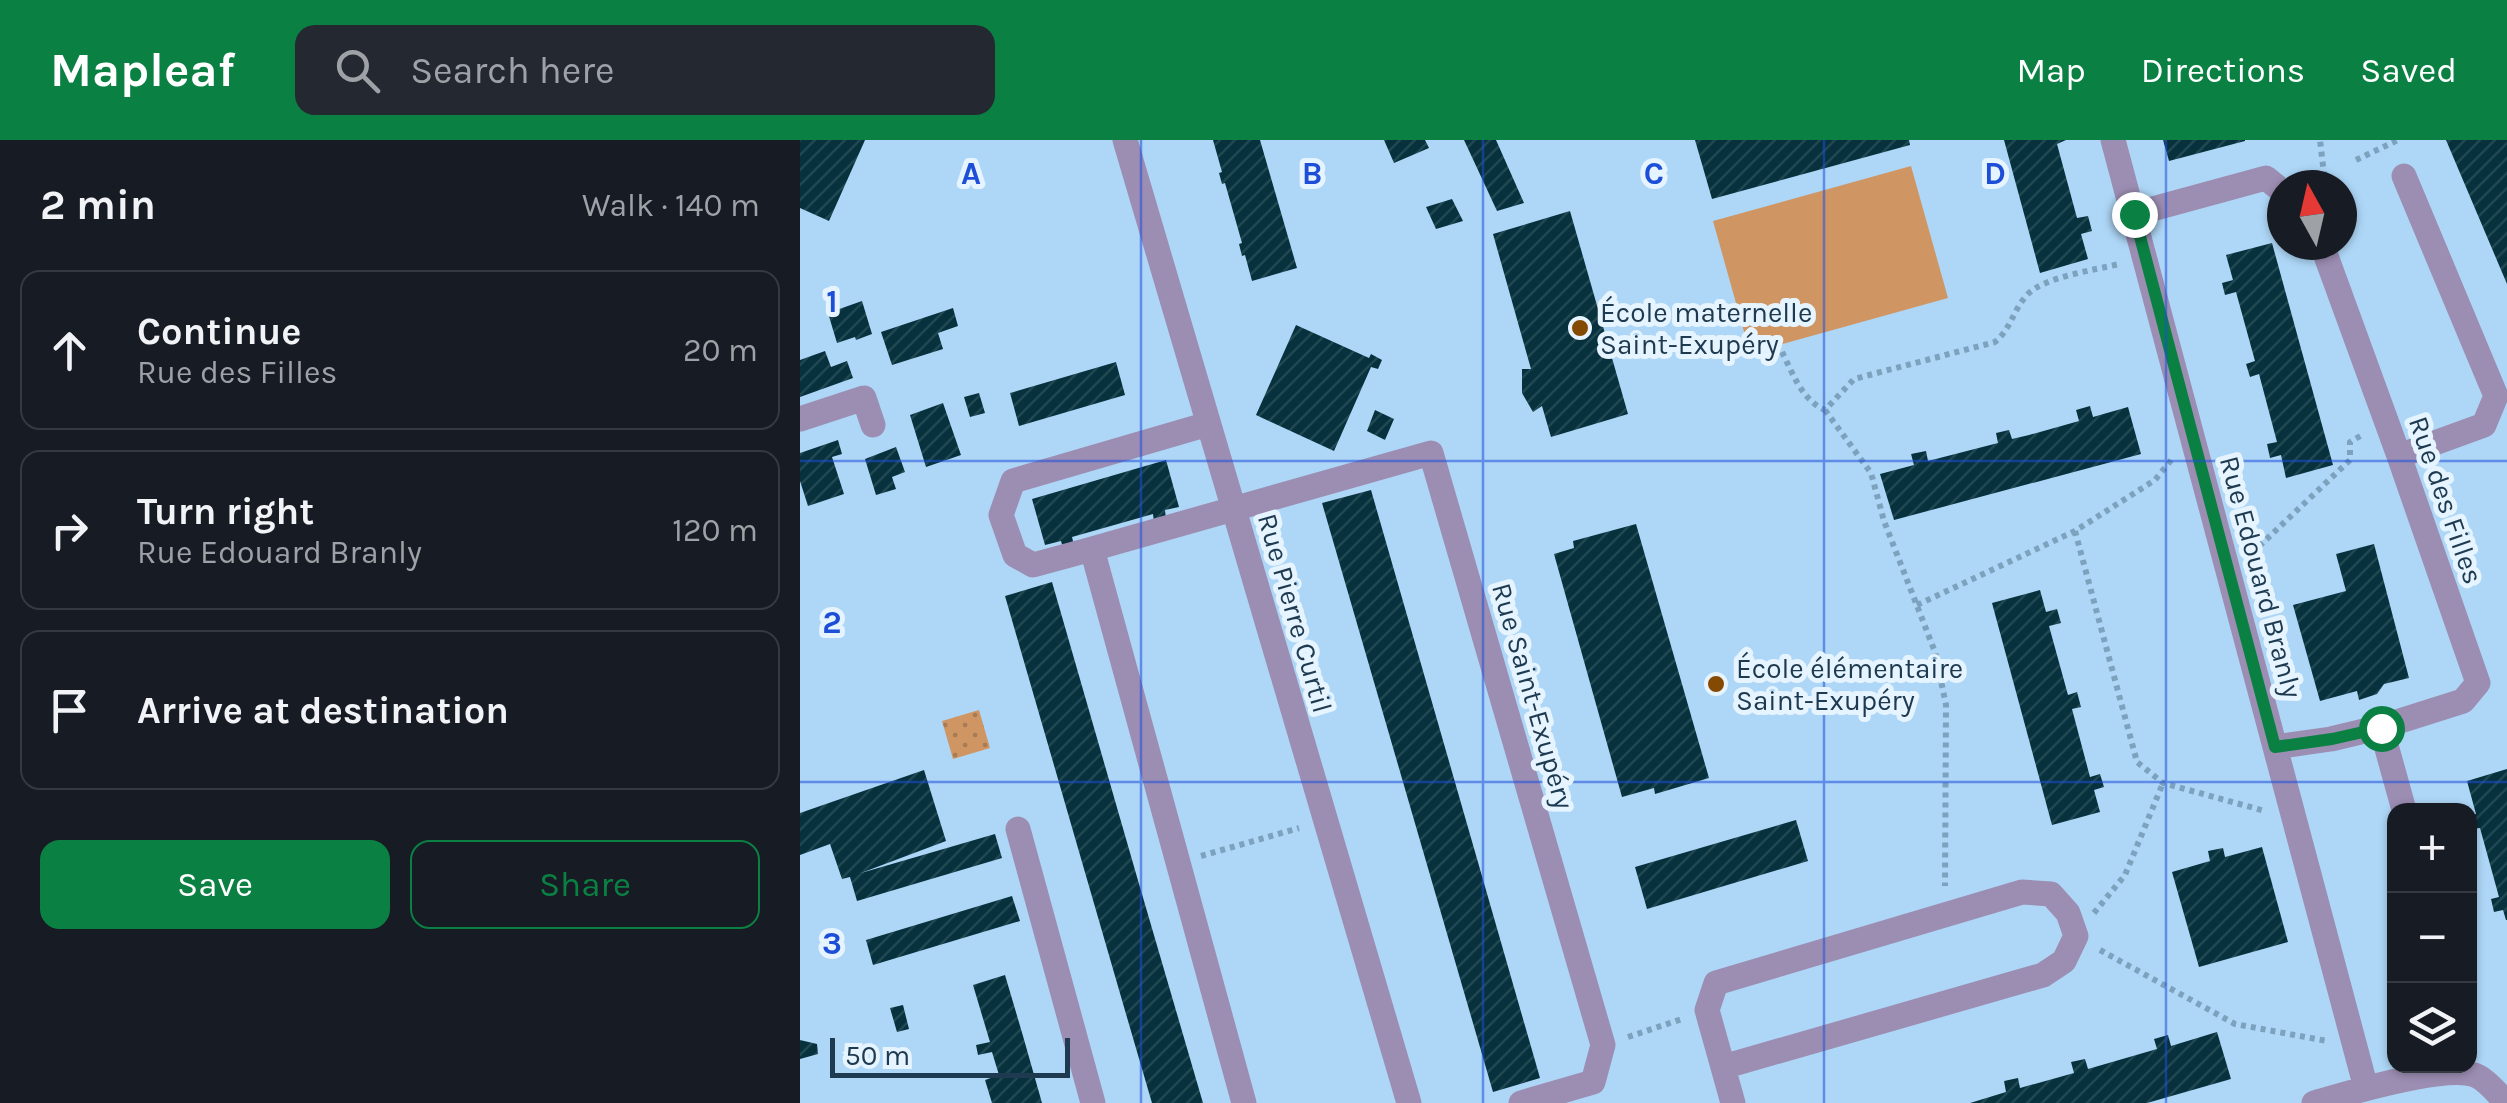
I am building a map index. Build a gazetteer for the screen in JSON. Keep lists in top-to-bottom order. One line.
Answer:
{"streets":{"street":["Rue des Filles","Rue Edouard Branly","Rue Pierre Curtil","Rue Saint-Exupéry"]},"crossings":[["Rue des Filles","Rue Edouard Branly"],["Rue Pierre Curtil","Rue Saint-Exupéry"]],"places":["École maternelle Saint-Exupéry","École élémentaire Saint-Exupéry"],"scale_bar":"50 m","north":"top","page":{"header":"Mapleaf","search":"Search here","nav":["Map","Directions","Saved"],"heading":["2 min","Walk · 140 m"],"list":[["Continue","Rue des Filles","20 m"],["Turn right","Rue Edouard Branly","120 m"],"Arrive at destination"],"map_buttons":["+","−"],"buttons":["Save","Share"],"scale":"50 m"},"grid":{"columns":["A","B","C","D"],"rows":["1","2","3"]}}
